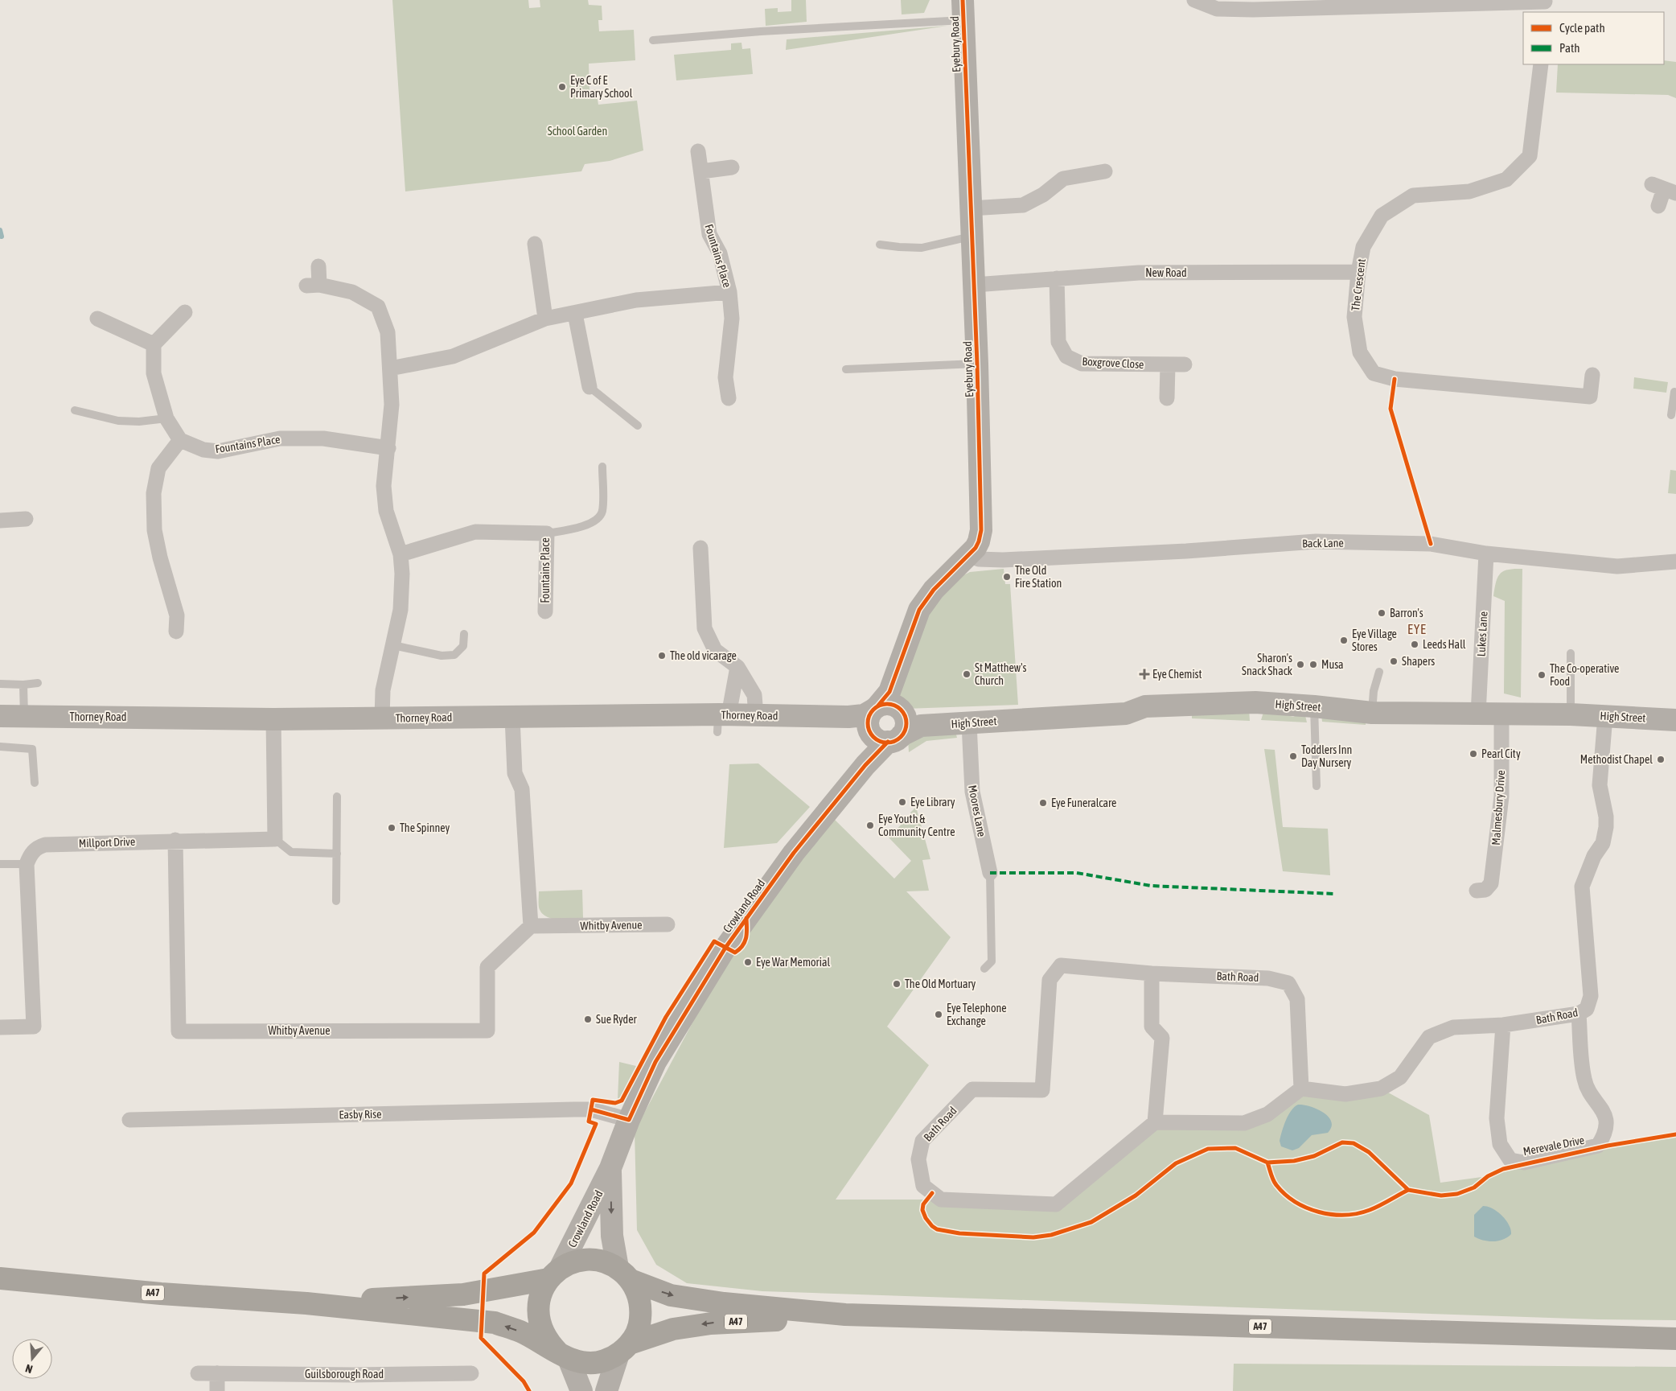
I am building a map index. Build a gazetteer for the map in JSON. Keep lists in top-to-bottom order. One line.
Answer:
{"streets":{"highway":["A47"],"street":["Eyebury Road","Fountains Place","New Road","The Crescent","Boxgrove Close","Back Lane","Lukes Lane","High Street","Thorney Road","Malmesbury Drive","Moores Lane","Millport Drive","Crowland Road","Whitby Avenue","Bath Road","Easby Rise","Merevale Drive","Guilsborough Road"]},"crossings":[["Eyebury Road","New Road"],["Eyebury Road","Back Lane"],["Eyebury Road","High Street"],["Eyebury Road","Thorney Road"],["Eyebury Road","Crowland Road"],["New Road","The Crescent"],["New Road","Boxgrove Close"],["Back Lane","Lukes Lane"],["Lukes Lane","High Street"],["High Street","Thorney Road"],["High Street","Malmesbury Drive"],["High Street","Moores Lane"],["High Street","Crowland Road"],["High Street","Bath Road"],["Thorney Road","Crowland Road"],["Millport Drive","Whitby Avenue"],["Crowland Road","Easby Rise"],["Crowland Road","A47"],["Bath Road","Merevale Drive"]],"districts":["EYE"],"parks":["School Garden"],"places":{"other":["Eye C of E Primary School","The Old Fire Station","Barron's","Eye Village Stores","Leeds Hall","The old vicarage","Shapers","Sharon's Snack Shack","Musa","St Matthew's Church","The Co-operative Food","Pearl City","Toddlers Inn Day Nursery","Methodist Chapel","Eye Library","Eye Funeralcare","Eye Youth & Community Centre","The Spinney","Eye War Memorial","The Old Mortuary","Eye Telephone Exchange","Sue Ryder"],"health":["Eye Chemist"]},"legend":["Cycle path","Path"],"north":"bottom"}
